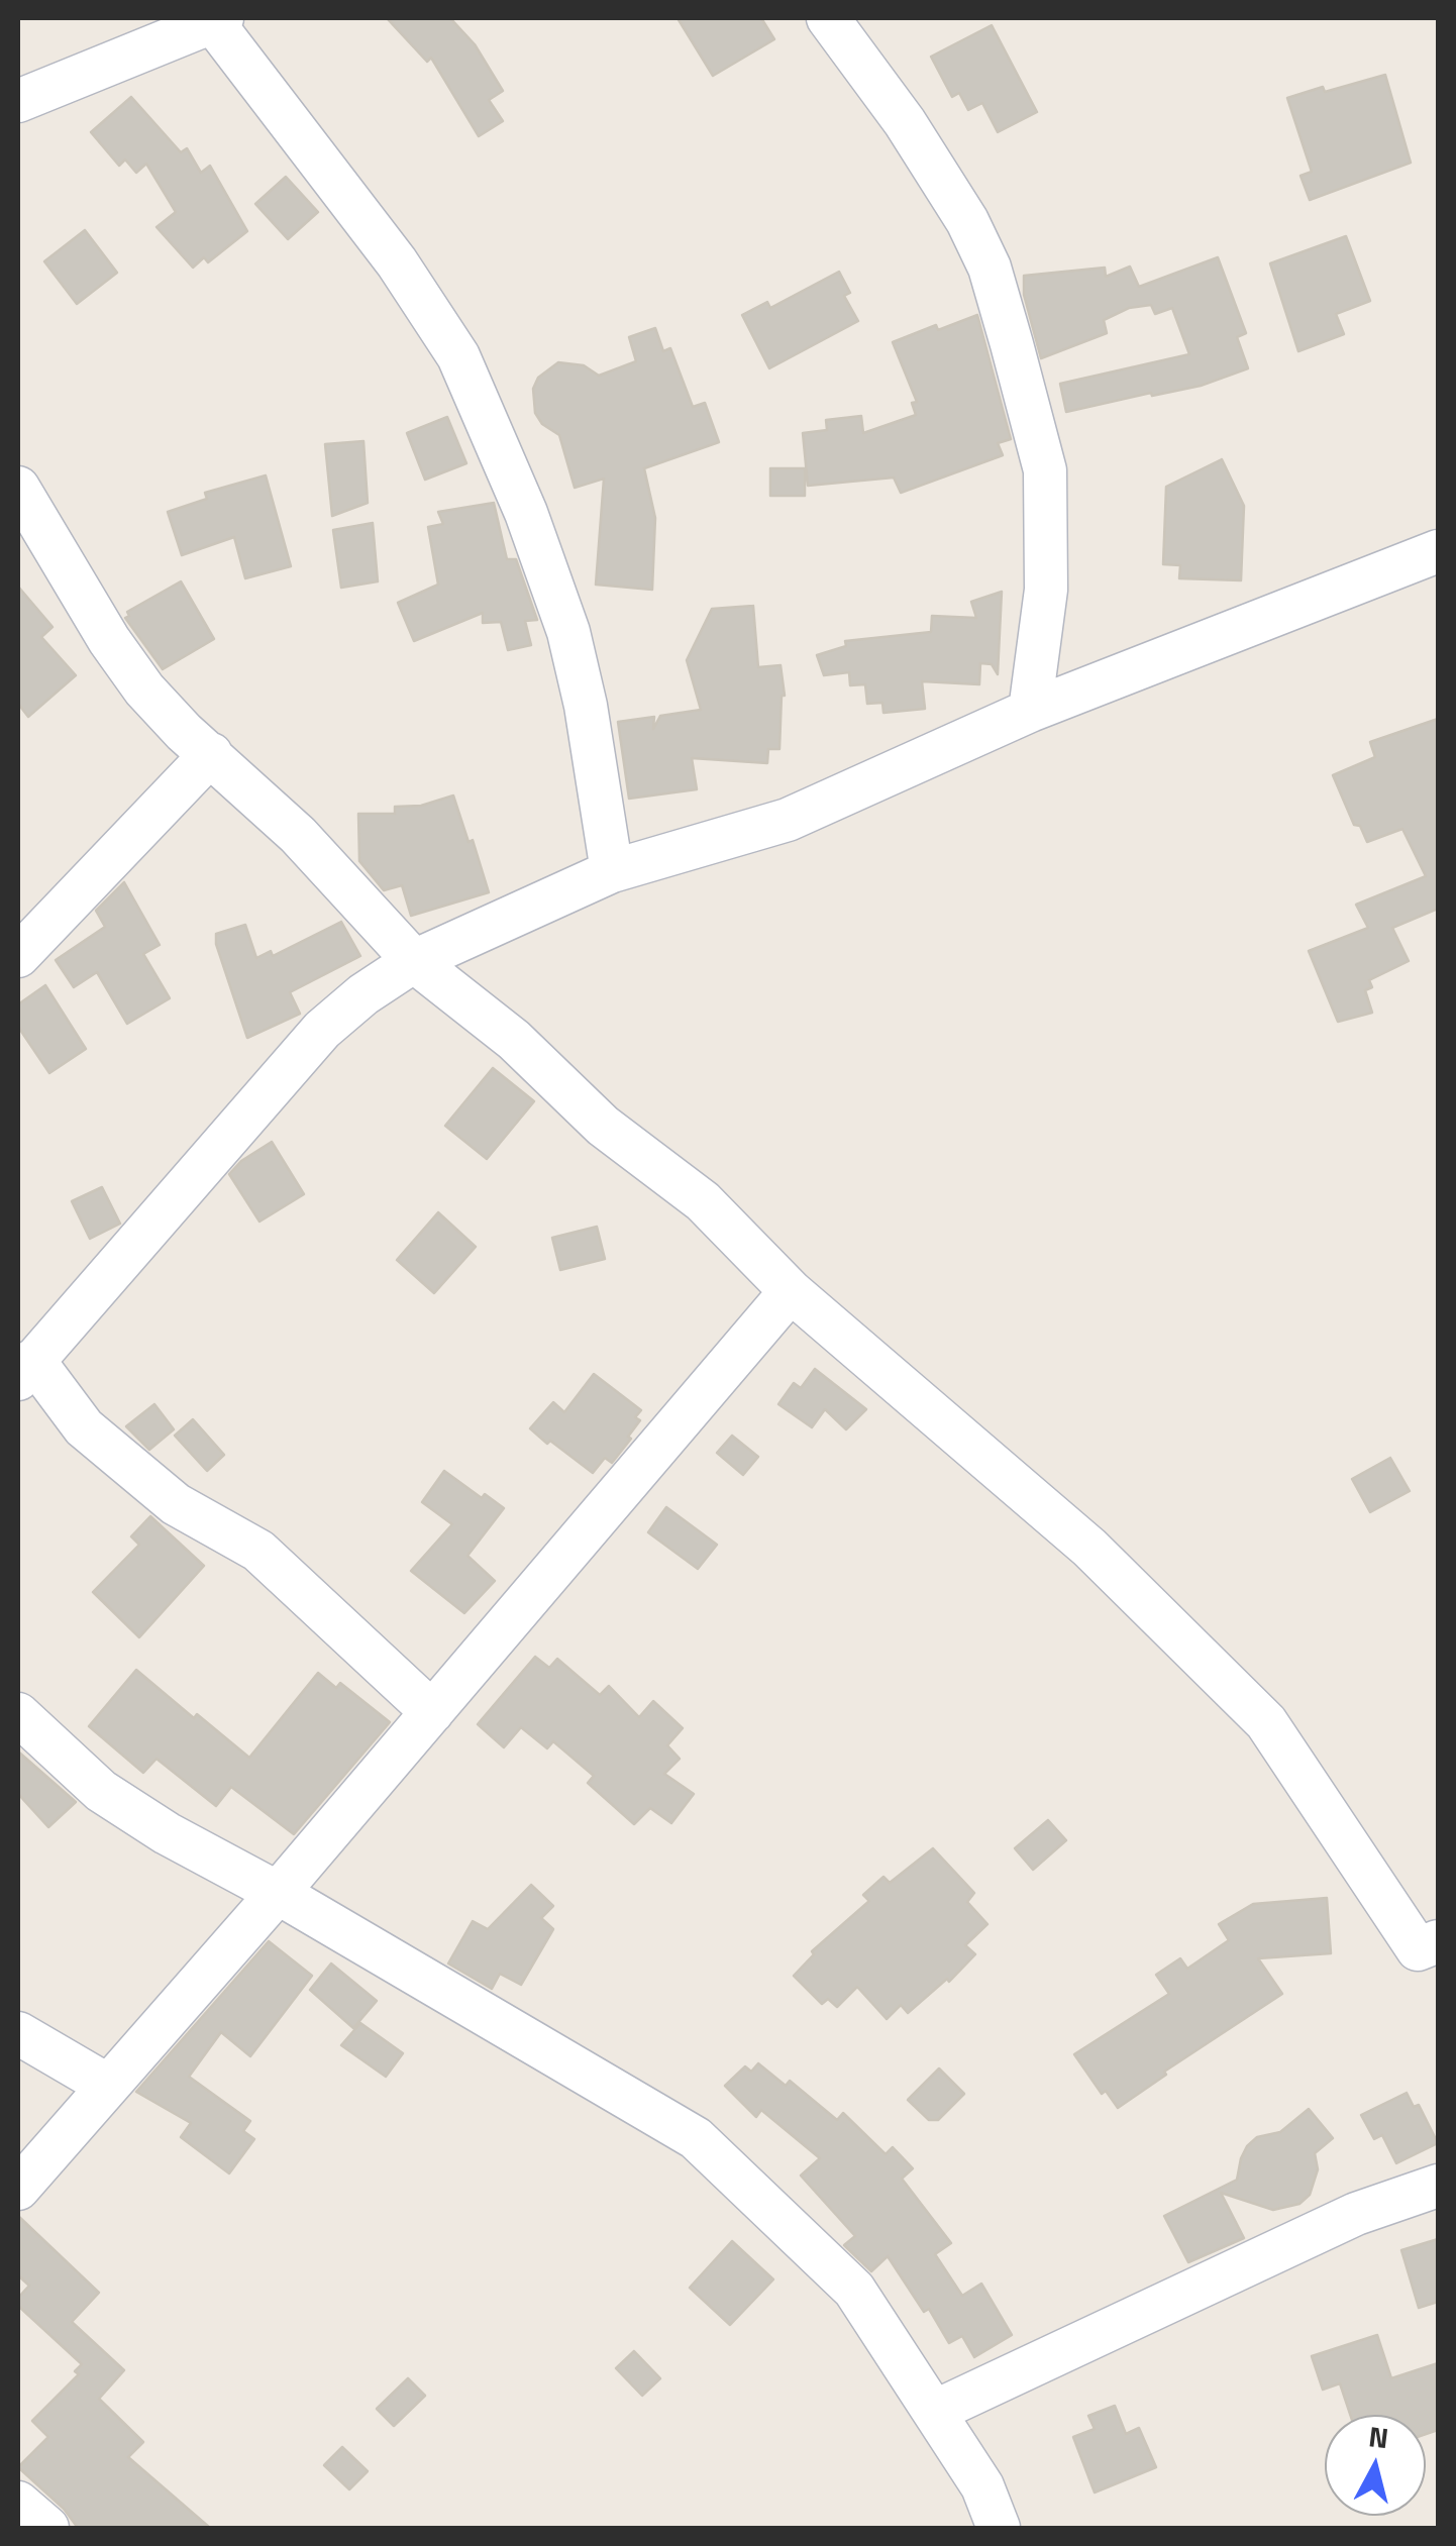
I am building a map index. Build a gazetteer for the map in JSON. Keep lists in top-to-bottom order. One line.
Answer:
{"north":"top"}
